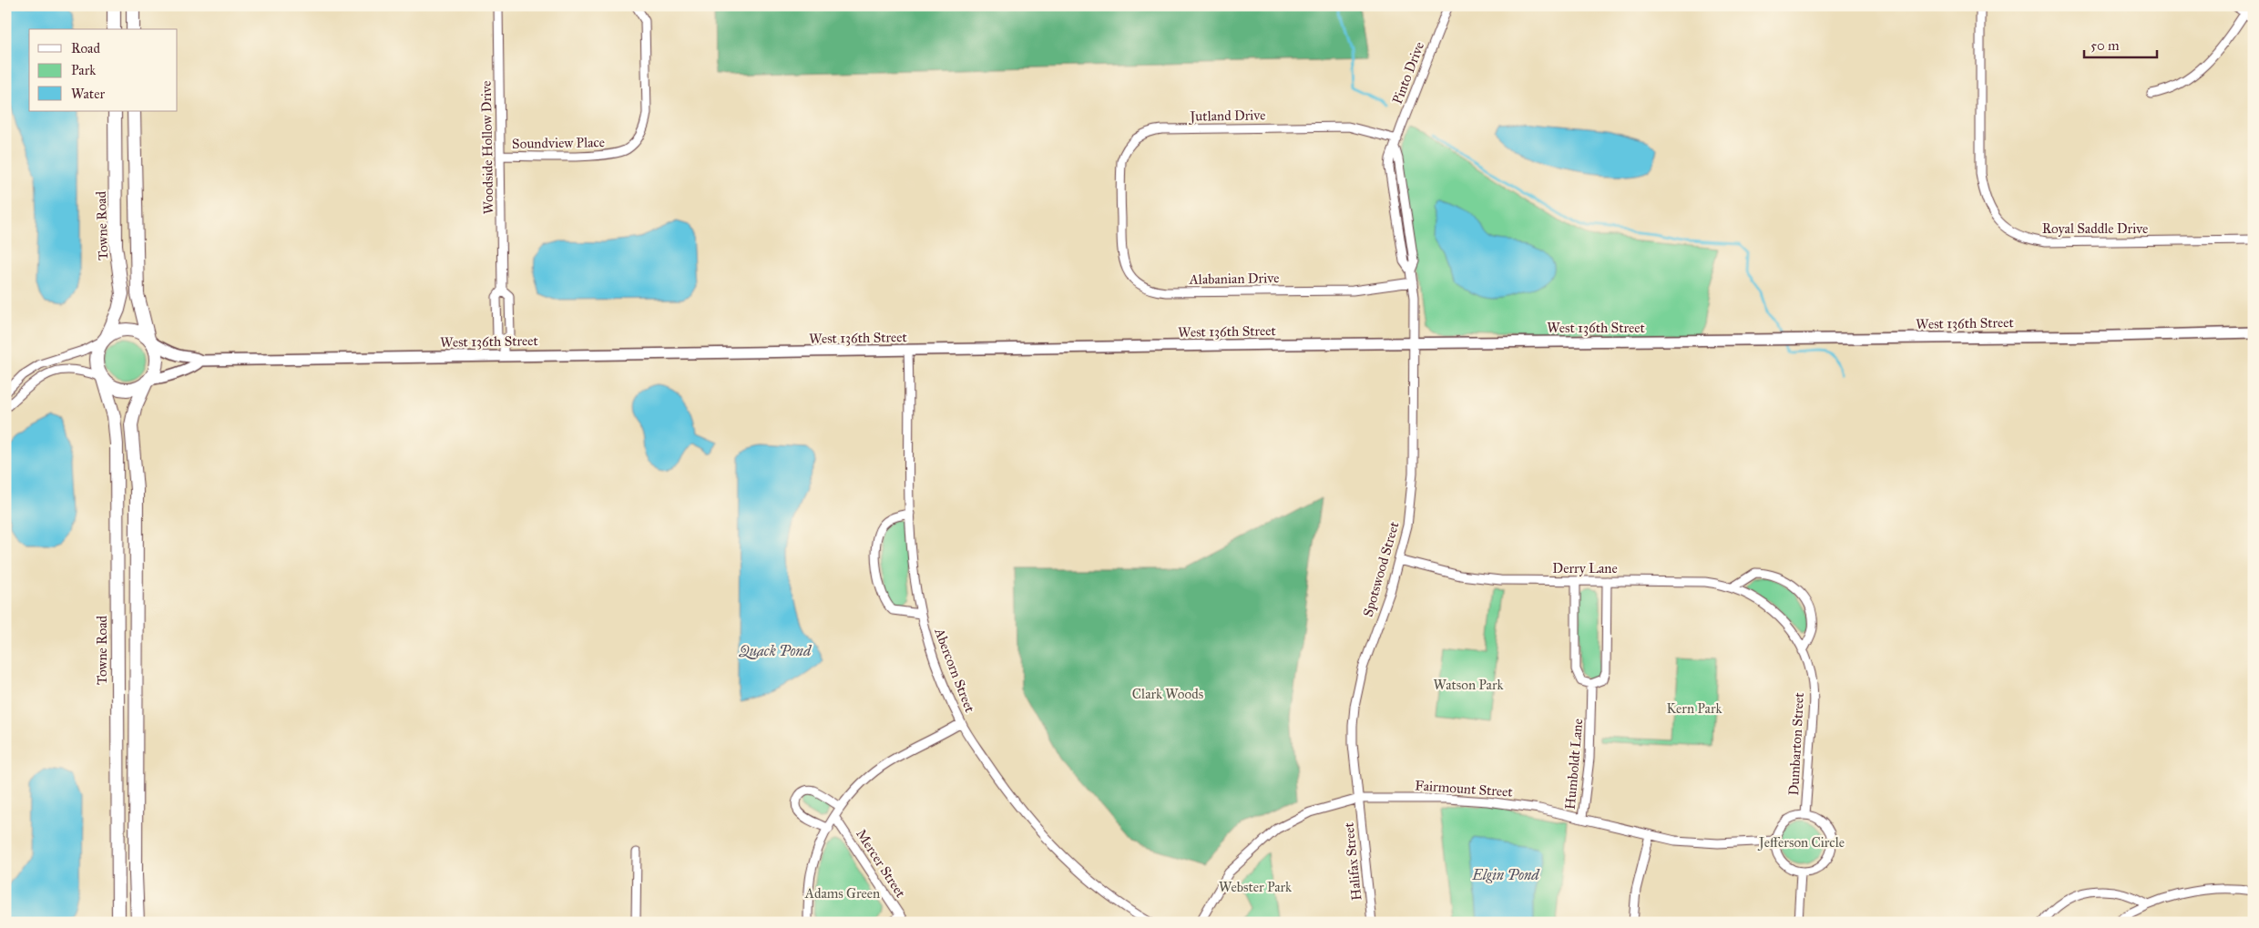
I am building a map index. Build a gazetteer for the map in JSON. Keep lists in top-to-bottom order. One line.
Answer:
{"streets":{"main road":["Towne Road"],"street":["Pinto Drive","Jutland Drive","Soundview Place","Woodside Hollow Drive","Royal Saddle Drive","Alabanian Drive","West 136th Street","Derry Lane","Spotswood Street","Abercorn Street","Dumbarton Street","Humboldt Lane","Fairmount Street","Halifax Street","Mercer Street"]},"crossings":[["Pinto Drive","Jutland Drive"],["Pinto Drive","Alabanian Drive"],["Pinto Drive","West 136th Street"],["Pinto Drive","Spotswood Street"],["Jutland Drive","Alabanian Drive"],["Soundview Place","Woodside Hollow Drive"],["Woodside Hollow Drive","West 136th Street"],["Towne Road","West 136th Street"],["West 136th Street","Spotswood Street"],["West 136th Street","Abercorn Street"],["Derry Lane","Spotswood Street"],["Derry Lane","Dumbarton Street"],["Spotswood Street","Fairmount Street"],["Spotswood Street","Halifax Street"],["Dumbarton Street","Fairmount Street"],["Humboldt Lane","Fairmount Street"],["Fairmount Street","Halifax Street"]],"water":["Quack Pond","Elgin Pond"],"parks":["Watson Park","Clark Woods","Kern Park","Jefferson Circle","Webster Park","Adams Green"],"legend":["Road","Park","Water"],"scale_bar":"50 m"}
